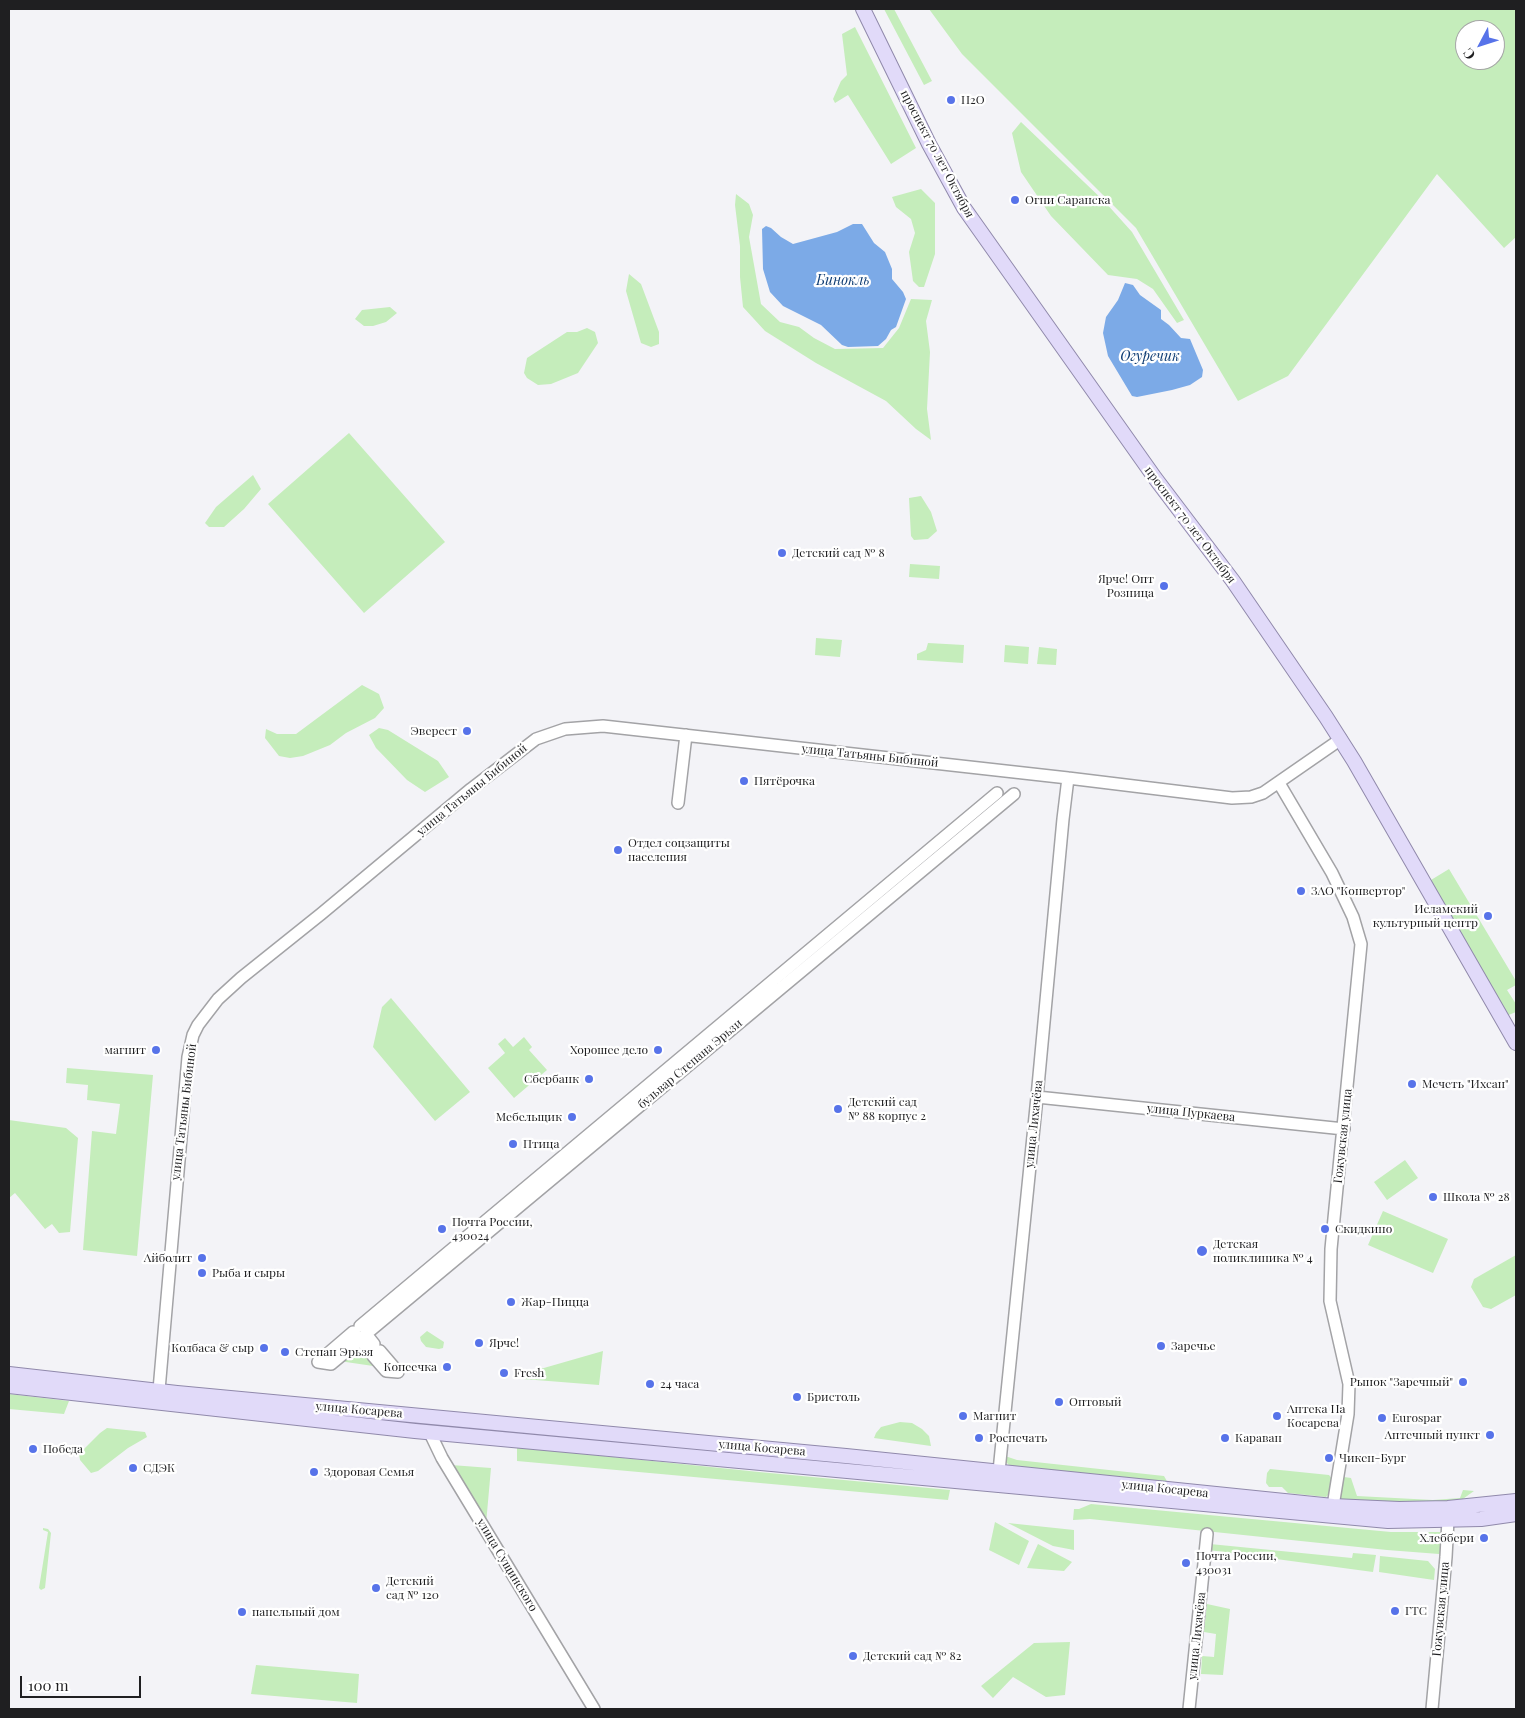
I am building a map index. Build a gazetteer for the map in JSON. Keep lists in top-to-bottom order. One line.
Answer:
{"streets":{"main road":["проспект 70 лет Октября","улица Косарева"],"street":["улица Татьяны Бибиной","бульвар Степана Эрьзи","улица Пуркаева","улица Лихачёва","Гожувская улица","улица Сущинского"]},"crossings":[["проспект 70 лет Октября","улица Татьяны Бибиной"],["улица Татьяны Бибиной","улица Лихачёва"],["улица Татьяны Бибиной","Гожувская улица"],["улица Татьяны Бибиной","улица Косарева"],["улица Пуркаева","улица Лихачёва"],["улица Пуркаева","Гожувская улица"],["улица Лихачёва","улица Косарева"],["Гожувская улица","улица Косарева"],["улица Косарева","улица Сущинского"]],"water":["Бинокль","Огуречик"],"places":["H2O","Огни Саранска","Детский сад № 8","Ярче! Опт Розница","Эверест","Пятёрочка","Отдел соцзащиты населения","ЗАО \"Конвертор\"","Исламский культурный центр","магнит","Хорошее дело","Сбербанк","Мечеть \"Ихсан\"","Детский сад № 88 корпус 2","Мебельщик","Птица","Школа № 28","Почта России, 430024","Скидкино","Детская поликлиника № 4","Айболит","Рыба и сыры","Жар-Пицца","Ярче!","Заречье","Колбаса & сыр","Степан Эрьзя","Копеечка","Fresh","Рынок \"Заречный\"","24 часа","Бристоль","Оптовый","Магнит","Аптека На Косарева","Eurospar","Аптечный пункт","Роспечать","Караван","Победа","Чикен-Бург","СДЭК","Здоровая Семья","Хлеббери","Почта России, 430031","Детский сад № 120","ГТС","панельный дом","Детский сад № 82"],"scale_bar":"100 m","north":"bottom left"}
